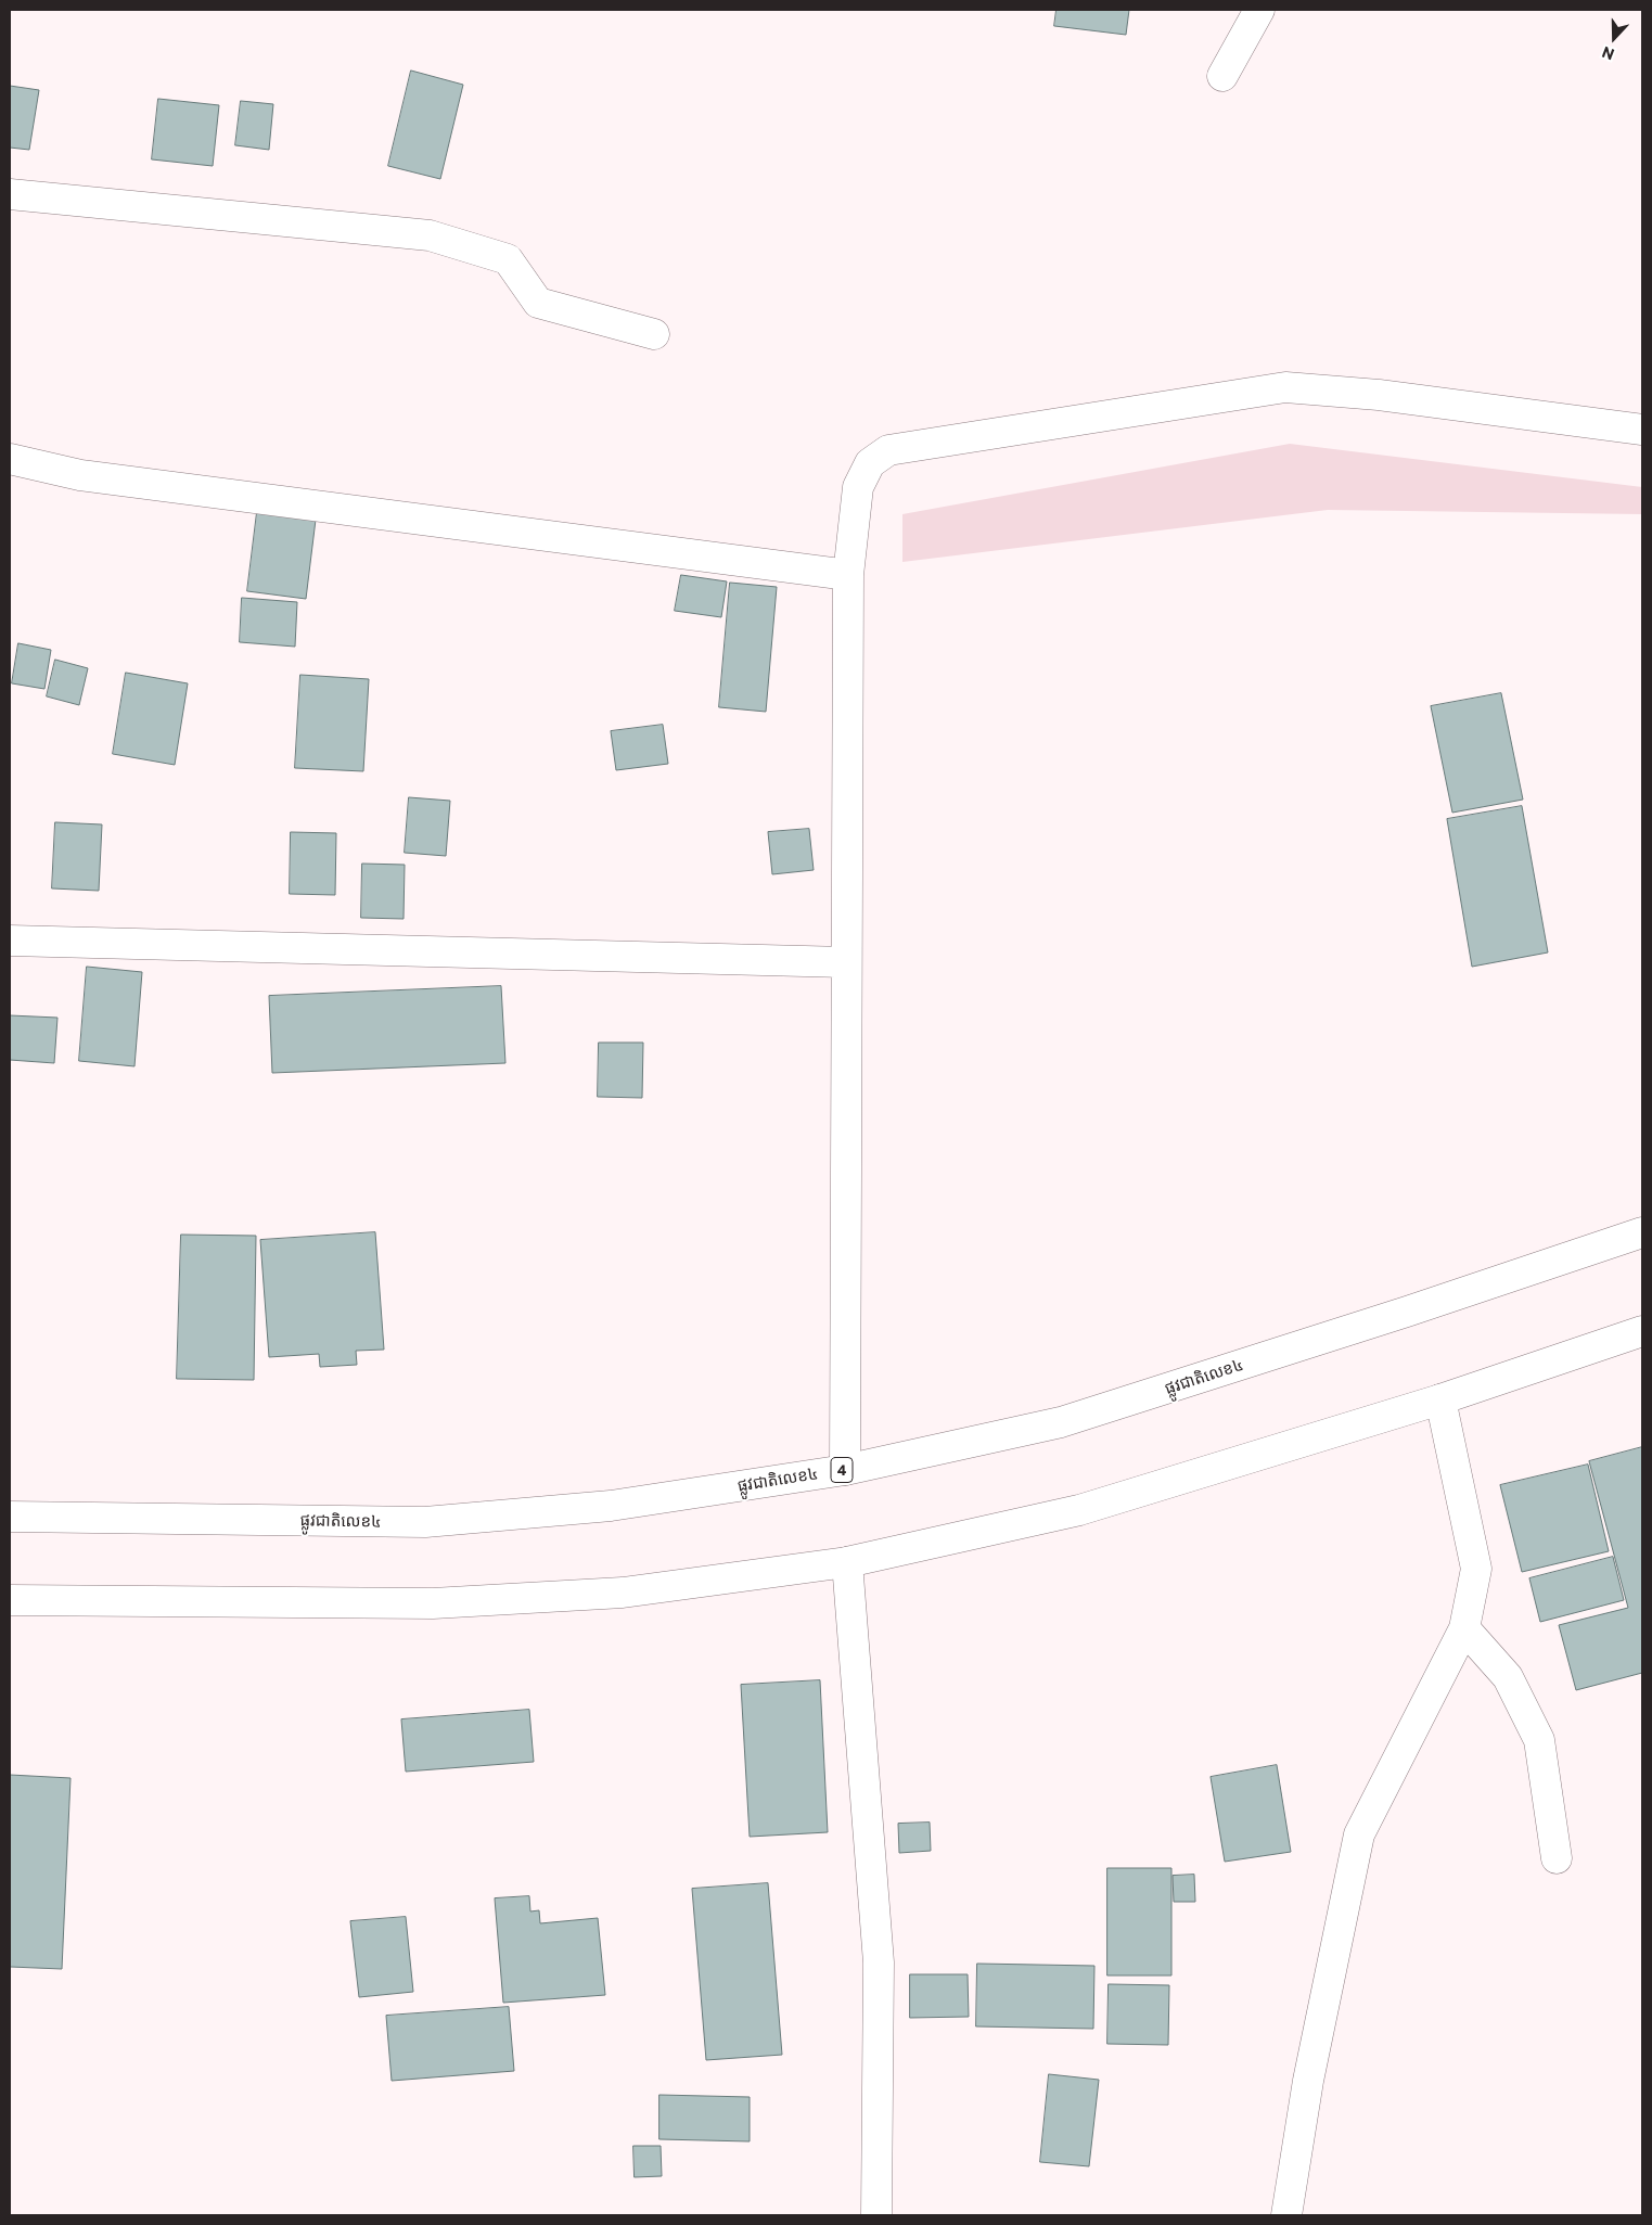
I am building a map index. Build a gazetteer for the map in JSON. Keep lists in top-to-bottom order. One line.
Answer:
{"streets":{"main road":["ផ្លូវជាតិលេខ៤","4"]},"north":"bottom"}
